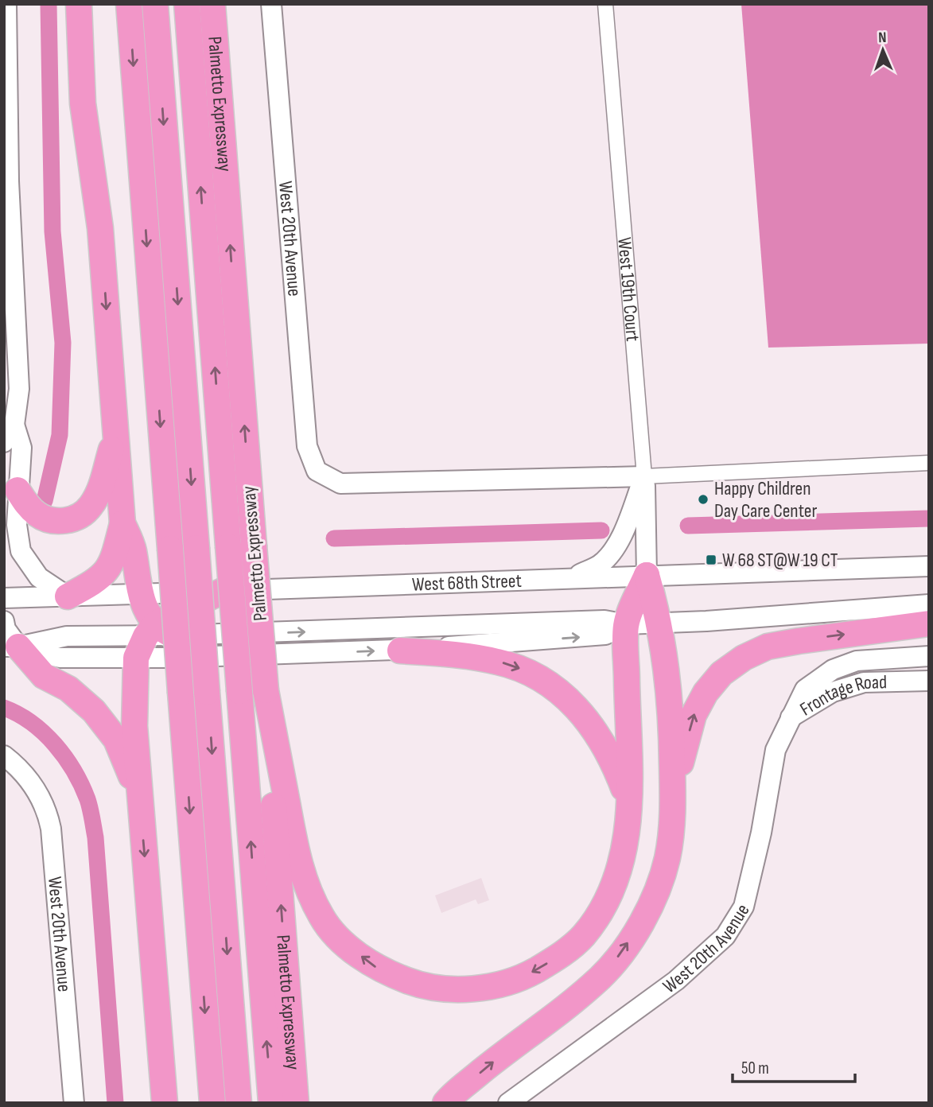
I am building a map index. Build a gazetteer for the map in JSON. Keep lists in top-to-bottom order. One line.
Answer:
{"streets":{"highway":["Palmetto Expressway"],"street":["West 20th Avenue","West 19th Court","West 68th Street","Frontage Road"]},"crossings":[["West 20th Avenue","West 19th Court"],["West 20th Avenue","Frontage Road"],["West 19th Court","West 68th Street"]],"places":{"other":["Happy Children Day Care Center"],"transit":["W 68 ST@W 19 CT"]},"scale_bar":"50 m","north":"top"}
